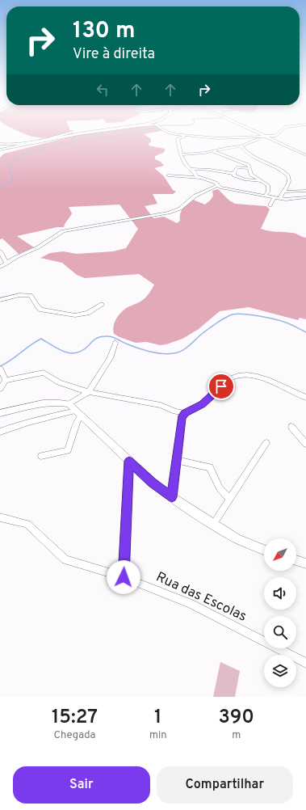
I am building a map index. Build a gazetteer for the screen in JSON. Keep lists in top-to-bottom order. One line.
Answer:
{"streets":{"street":["Rua das Escolas"]},"north":"bottom left","page":{"turn":["130 m","Vire à direita"],"eta":["15:27","Chegada","1","min","390","m"],"buttons":["Sair","Compartilhar"]}}
